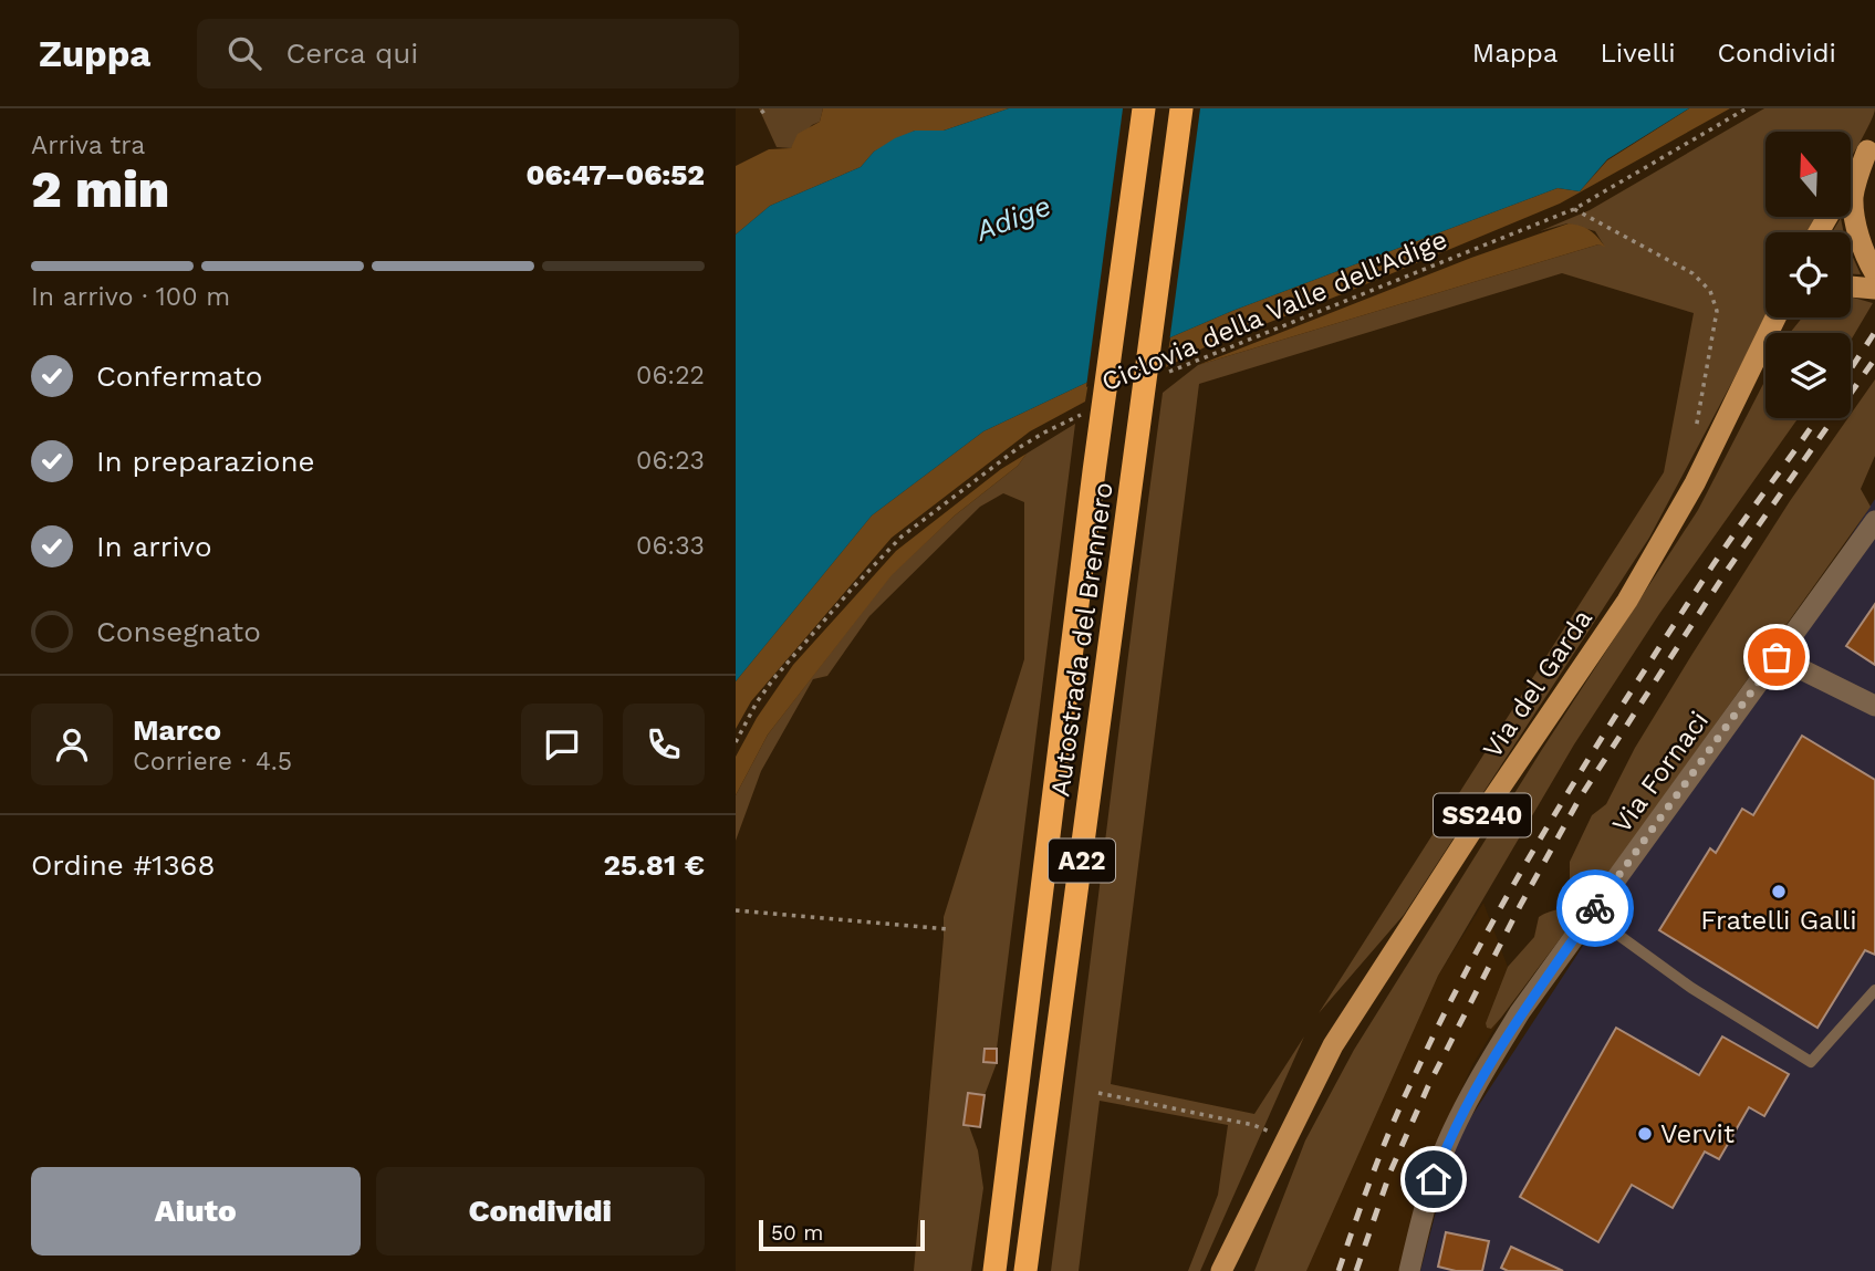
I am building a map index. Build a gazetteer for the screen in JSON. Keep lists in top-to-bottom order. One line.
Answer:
{"streets":{"highway":["Autostrada del Brennero","A22"],"main road":["Via del Garda","SS240"],"street":["Via Fornaci"],"path":["Ciclovia della Valle dell'Adige"]},"water":["Adige"],"places":["Fratelli Galli","Vervit"],"scale_bar":"50 m","north":"top","page":{"header":"Zuppa","search":"Cerca qui","nav":["Mappa","Livelli","Condividi"],"heading":["2 min","Arriva tra","06:47–06:52"],"panel":["Marco","Corriere · 4.5","Ordine #1368","25.81 €"],"bar":"In arrivo · 100 m","list":[["Confermato","06:22"],["In preparazione","06:23"],["In arrivo","06:33"],"Consegnato"],"buttons":["Aiuto","Condividi"],"scale":"50 m"}}
